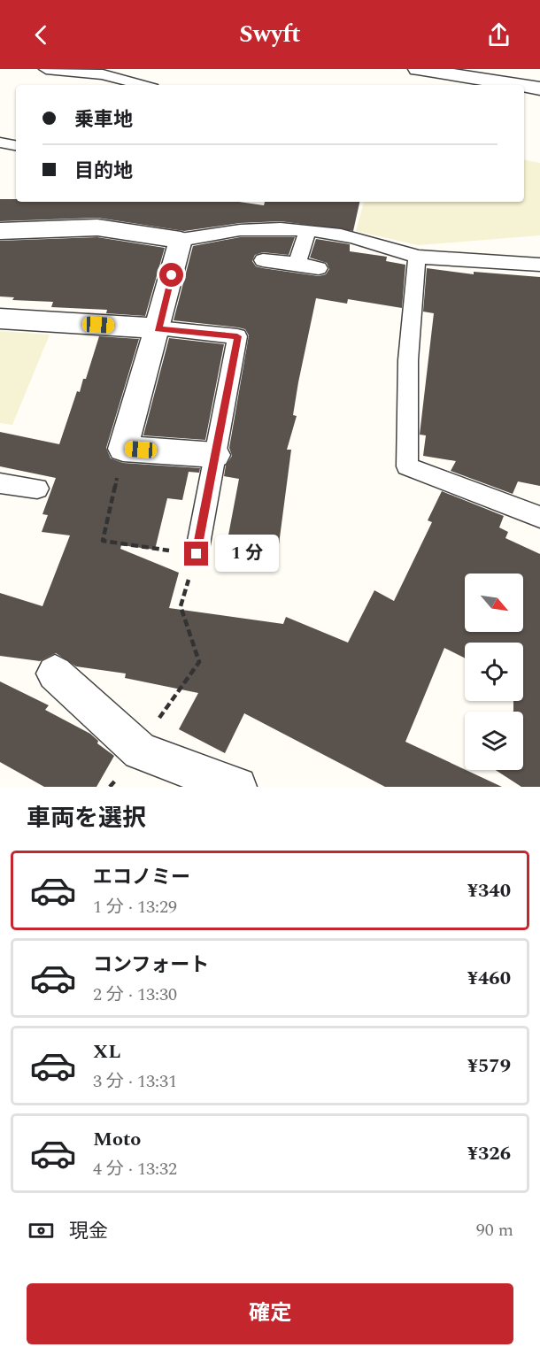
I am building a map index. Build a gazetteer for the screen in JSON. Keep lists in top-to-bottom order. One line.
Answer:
{"north":"bottom right","page":{"header":"Swyft","banner":["乗車地","目的地"],"bubble":"1 分","heading":"車両を選択","list":[{"name":"エコノミー","note":"1 分 · 13:29","value":"¥340"},{"name":"コンフォート","note":"2 分 · 13:30","value":"¥460"},{"name":"XL","note":"3 分 · 13:31","value":"¥579"},{"name":"Moto","note":"4 分 · 13:32","value":"¥326"}],"pay":["現金","90 m"],"buttons":"確定"}}
